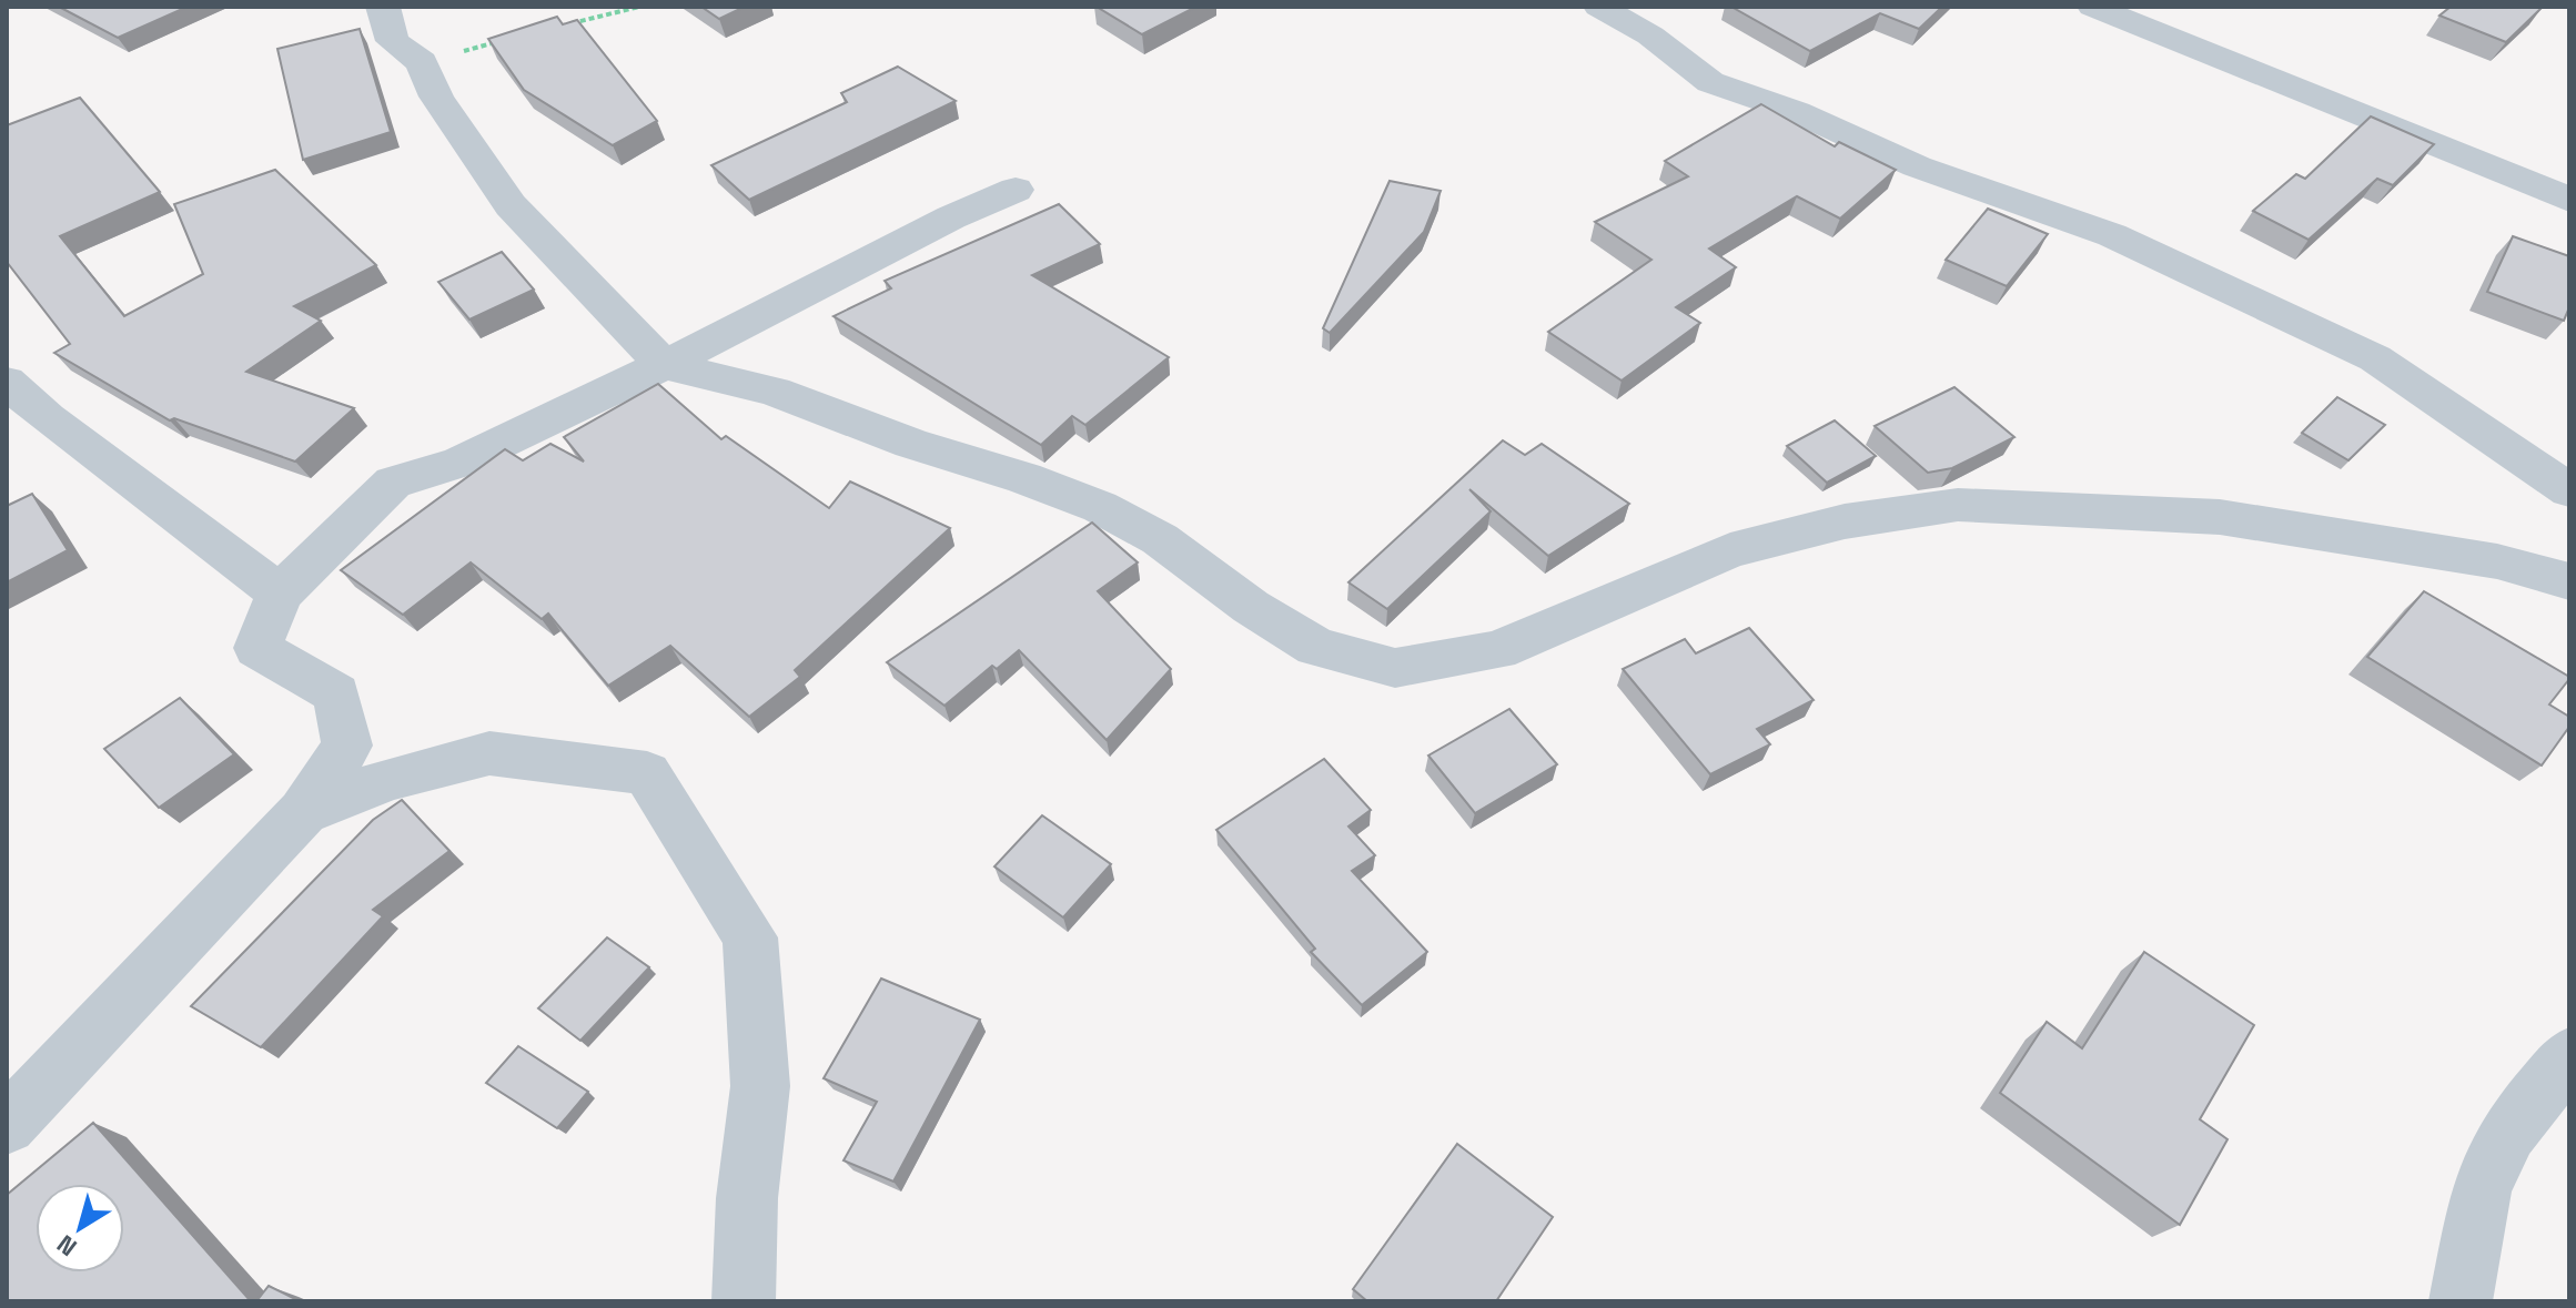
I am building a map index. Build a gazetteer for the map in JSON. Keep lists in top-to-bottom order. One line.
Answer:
{"north":"bottom left"}
